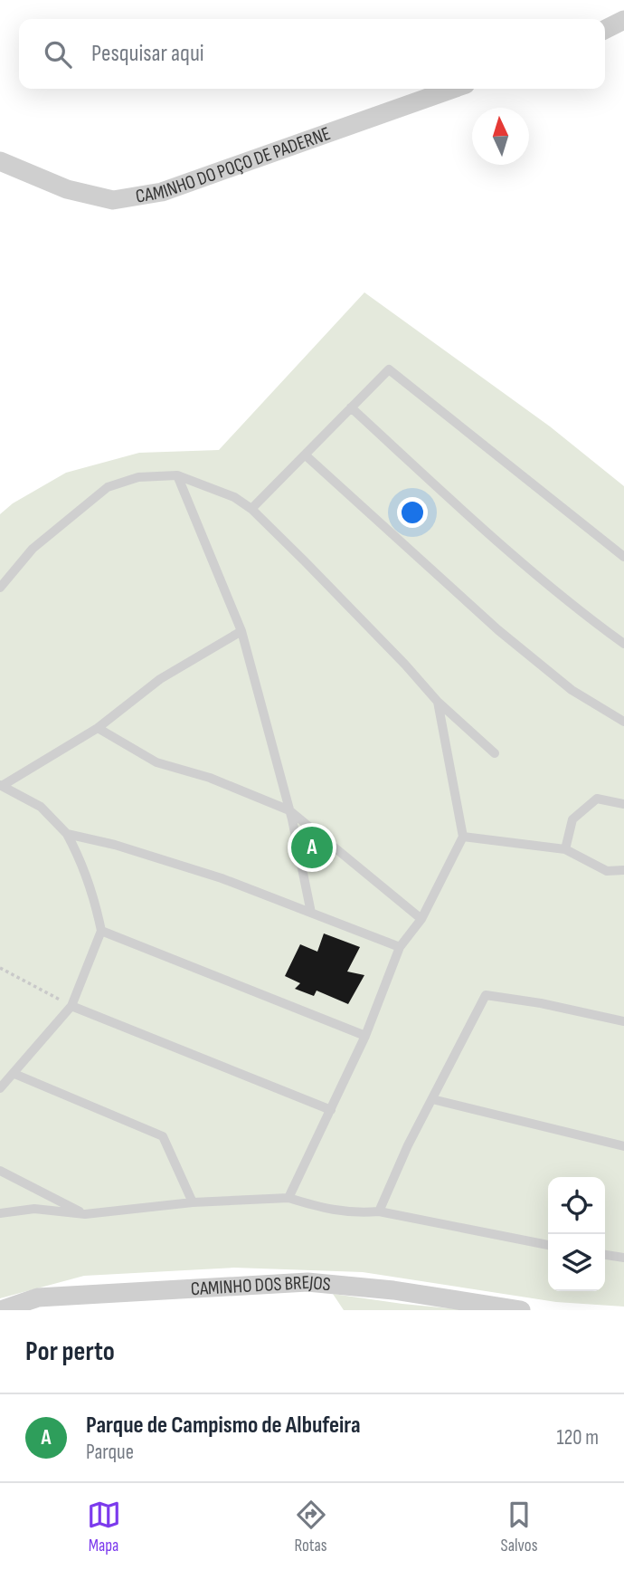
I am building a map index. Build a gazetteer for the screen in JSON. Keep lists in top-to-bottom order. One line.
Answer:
{"streets":{"street":["CAMINHO DO POÇO DE PADERNE","CAMINHO DOS BREJOS"]},"north":"top","page":{"search":"Pesquisar aqui","pins":"A","heading":"Por perto","list":[{"mark":"A","name":"Parque de Campismo de Albufeira","note":"Parque","value":"120 m"}],"nav":["Mapa","Rotas","Salvos"]}}
